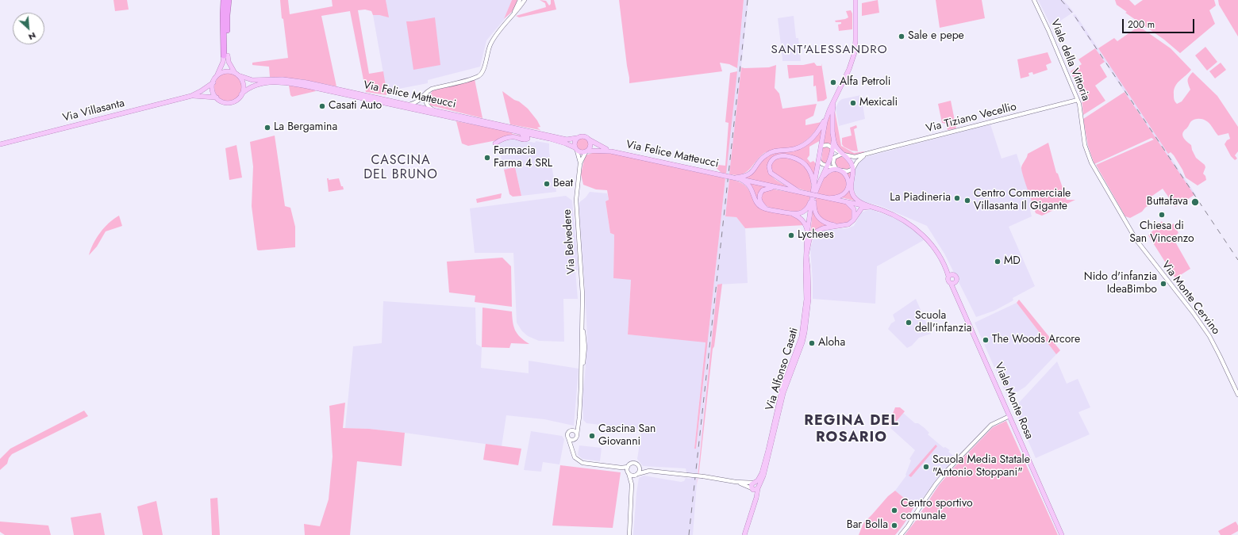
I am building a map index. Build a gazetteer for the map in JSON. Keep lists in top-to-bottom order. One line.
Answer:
{"streets":{"main road":["Via Felice Matteucci","Via Villasanta","Via Alfonso Casati","Viale Monte Rosa"],"street":["Viale della Vittoria","Via Tiziano Vecellio","Via Belvedere","Via Monte Cervino"]},"crossings":[["Viale della Vittoria","Via Tiziano Vecellio"],["Viale della Vittoria","Via Monte Cervino"],["Via Felice Matteucci","Via Belvedere"]],"districts":["SANT'ALESSANDRO","CASCINA DEL BRUNO","REGINA DEL ROSARIO"],"places":["Sale e pepe","Alfa Petroli","Mexicali","Casati Auto","La Bergamina","Farmacia Farma 4 SRL","Beat","La Piadineria","Centro Commerciale Villasanta Il Gigante","Buttafava","Chiesa di San Vincenzo","Lychees","MD","Nido d'infanzia IdeaBimbo","Scuola dell'infanzia","The Woods Arcore","Aloha","Cascina San Giovanni","Scuola Media Statale \"Antonio Stoppani\"","Centro sportivo comunale","Bar Bolla"],"scale_bar":"200 m","north":"bottom right"}
